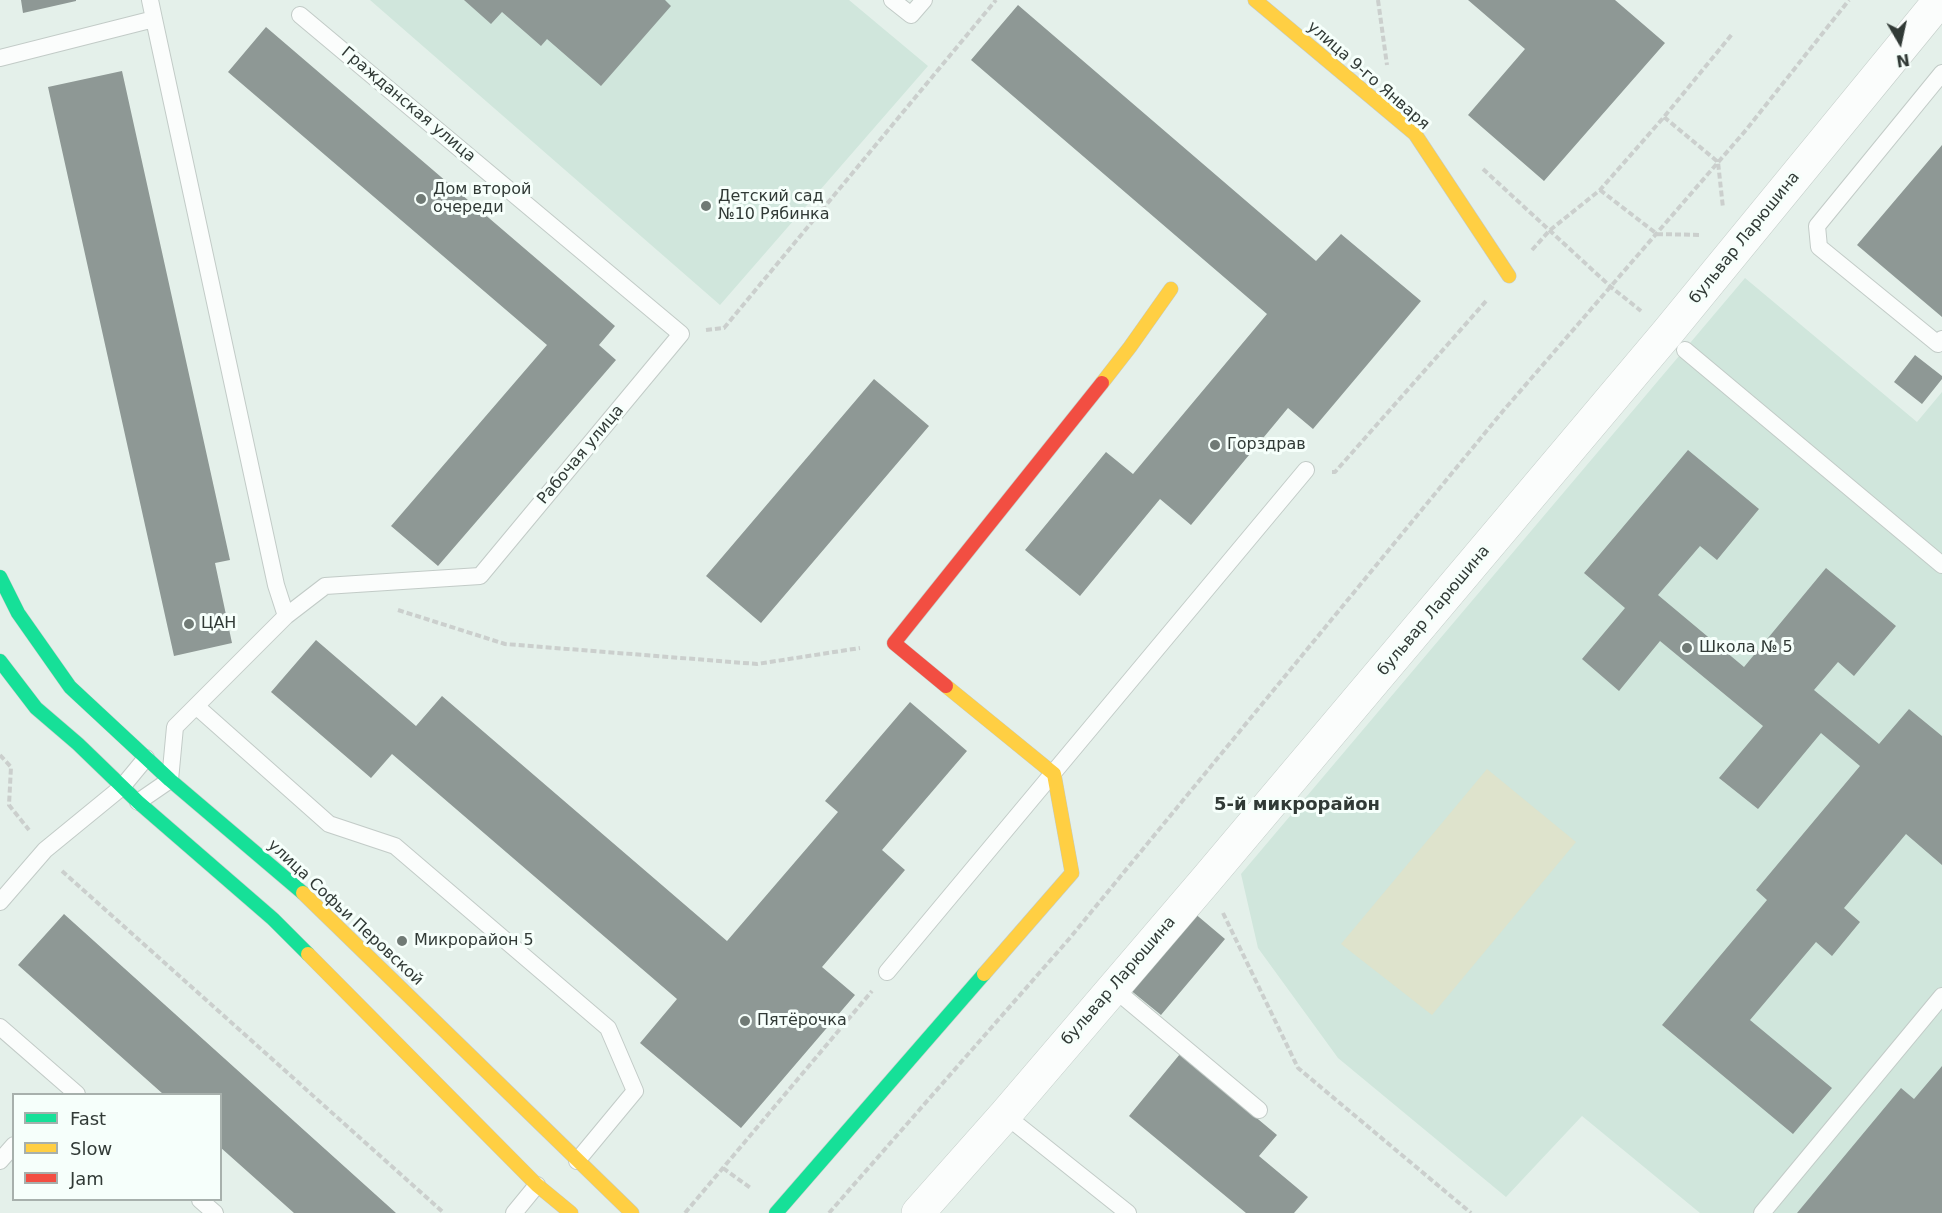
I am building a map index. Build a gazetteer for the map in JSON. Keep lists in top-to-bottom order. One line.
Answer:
{"streets":{"street":["улица 9-го Января","бульвар Ларюшина","улица Софьи Перовской"],"lane":["Гражданская улица","Рабочая улица"]},"crossings":[["Гражданская улица","Рабочая улица"]],"districts":["5-й микрорайон"],"places":["Дом второй очереди","Детский сад №10 Рябинка","Горздрав","ЦАН","Школа № 5","Микрорайон 5","Пятёрочка"],"legend":["Fast","Slow","Jam"],"north":"bottom"}
